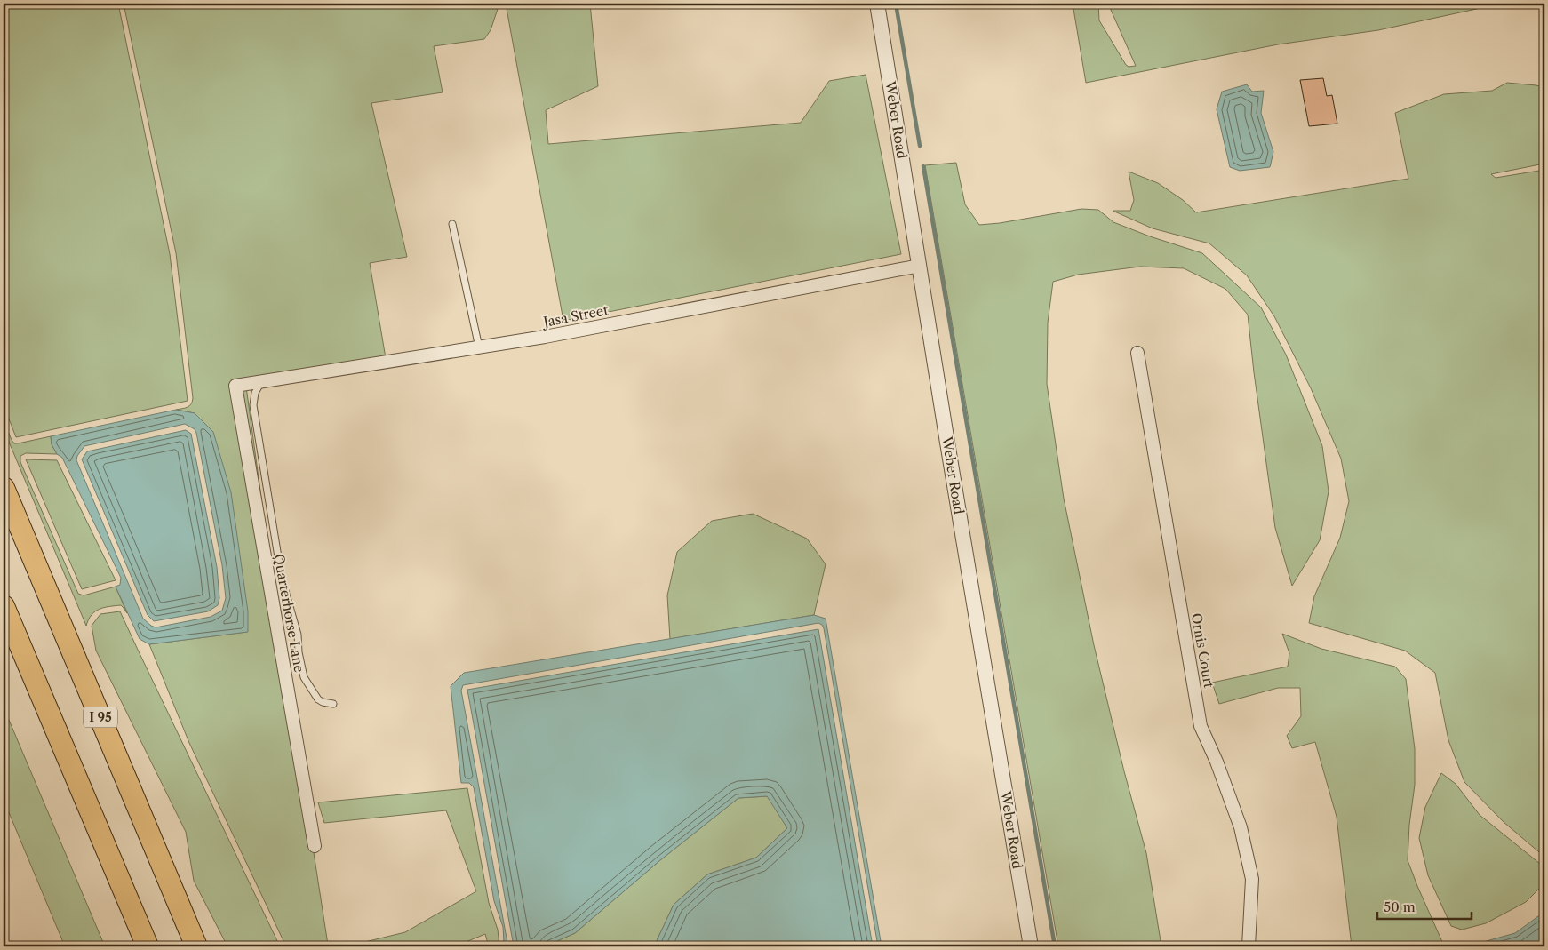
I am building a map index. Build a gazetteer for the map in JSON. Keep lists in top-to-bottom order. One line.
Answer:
{"streets":{"highway":["I 95"],"street":["Weber Road","Jasa Street","Quarterhorse Lane","Ornis Court"]},"crossings":[["Weber Road","Jasa Street"],["Jasa Street","Quarterhorse Lane"]],"scale_bar":"50 m"}
